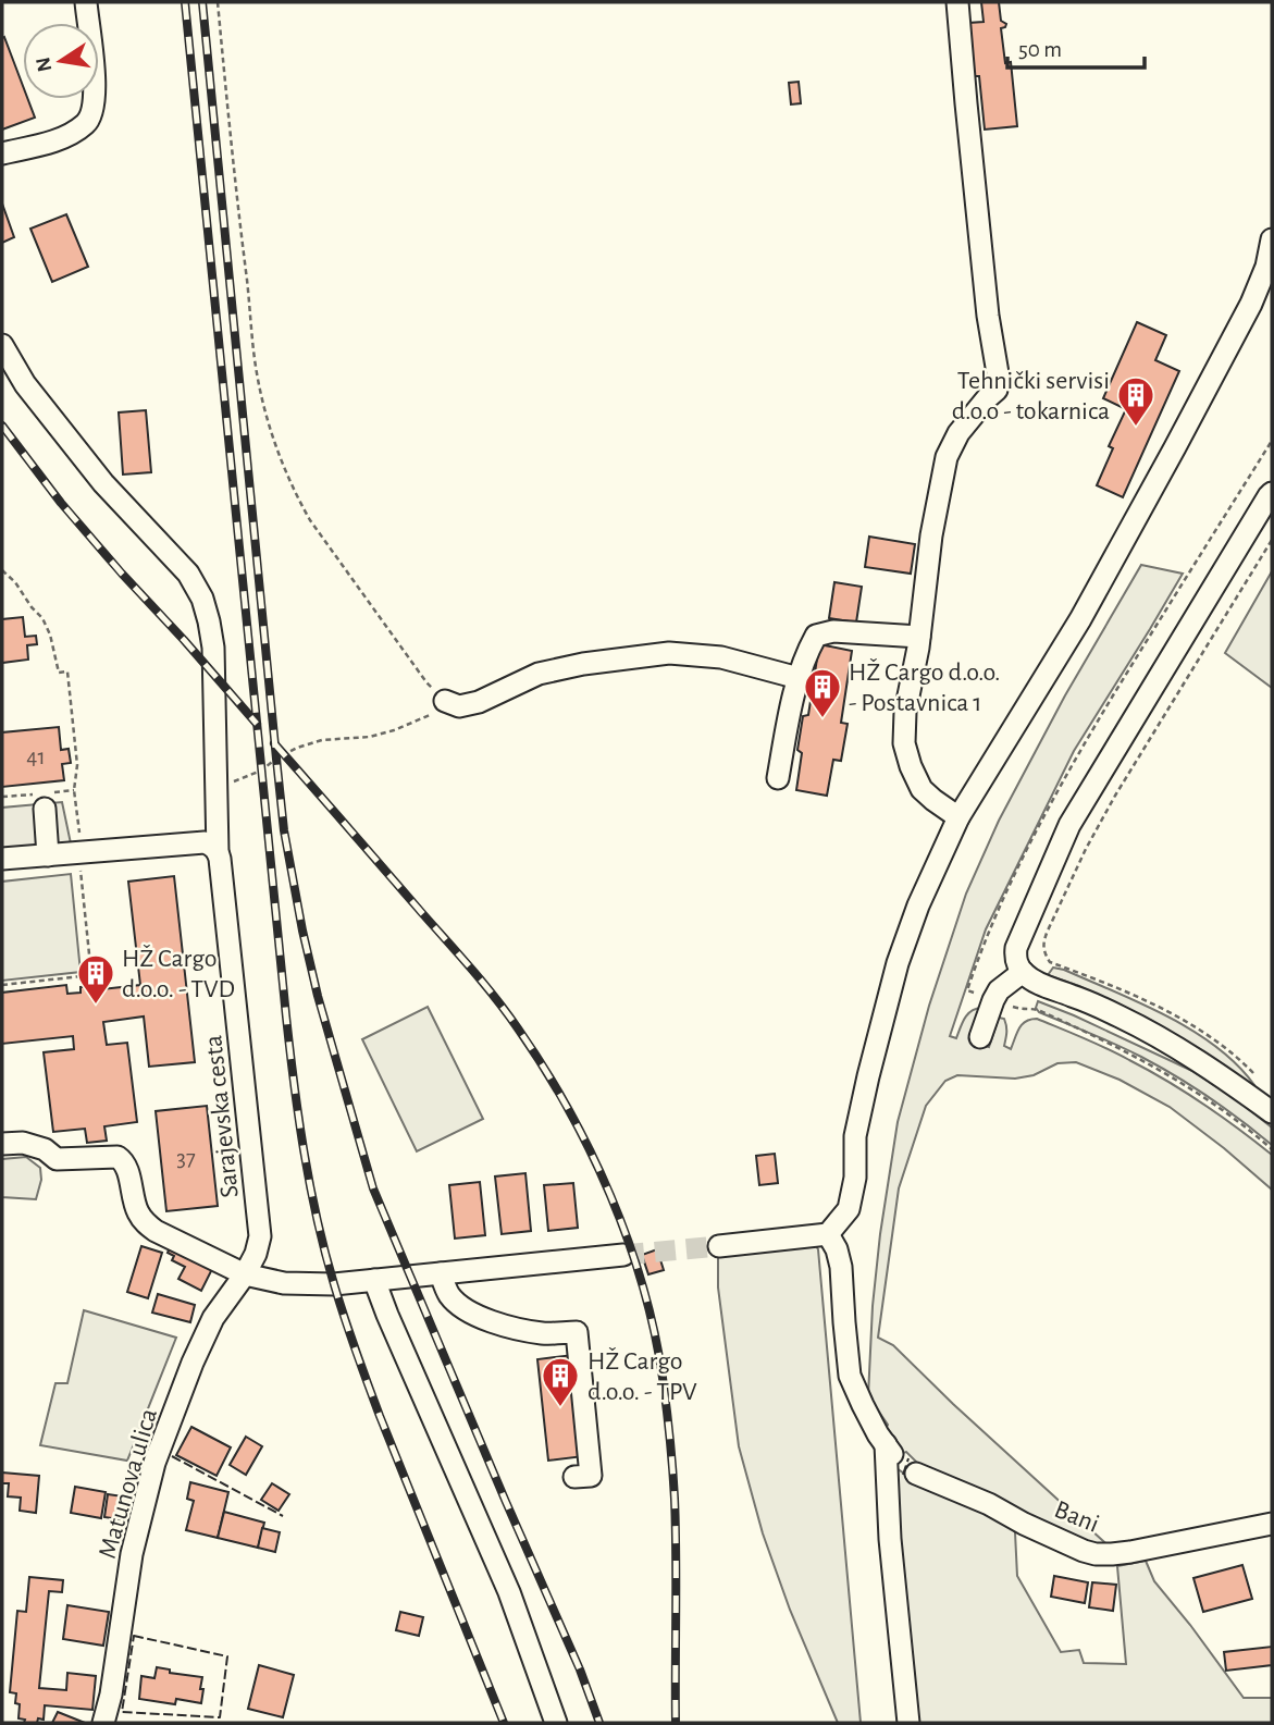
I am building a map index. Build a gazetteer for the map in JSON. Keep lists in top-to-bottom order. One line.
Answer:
{"streets":{"street":["Sarajevska cesta","Matunova ulica","Bani"]},"crossings":[["Sarajevska cesta","Matunova ulica"]],"places":{"building":["Tehnički servisi d.o.o - tokarnica","HŽ Cargo d.o.o. - Postavnica 1","HŽ Cargo d.o.o. - TVD","HŽ Cargo d.o.o. - TPV"]},"house_numbers":["41","37"],"scale_bar":"50 m","north":"left"}
